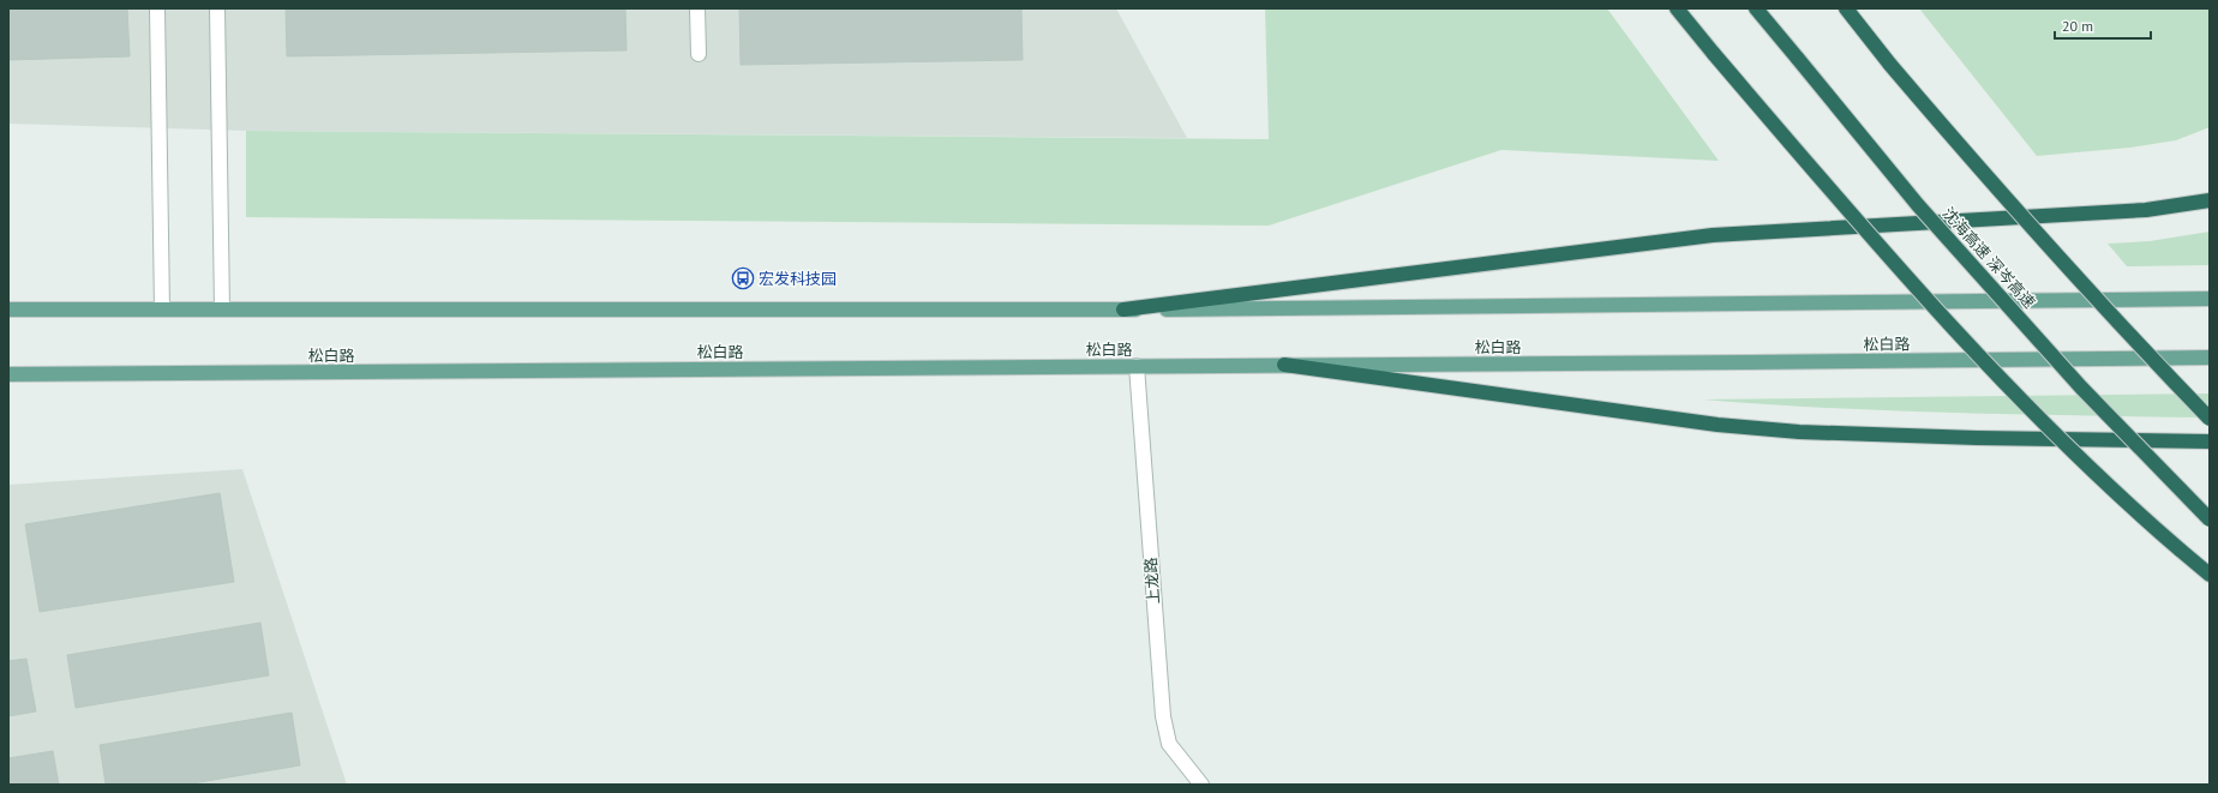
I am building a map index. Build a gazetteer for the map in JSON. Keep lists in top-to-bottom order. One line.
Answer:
{"streets":{"highway":["沈海高速 深岑高速"],"main road":["松白路"],"street":["上龙路"]},"crossings":[["松白路","上龙路"]],"places":{"bus stop":["宏发科技园"]},"scale_bar":"20 m"}
